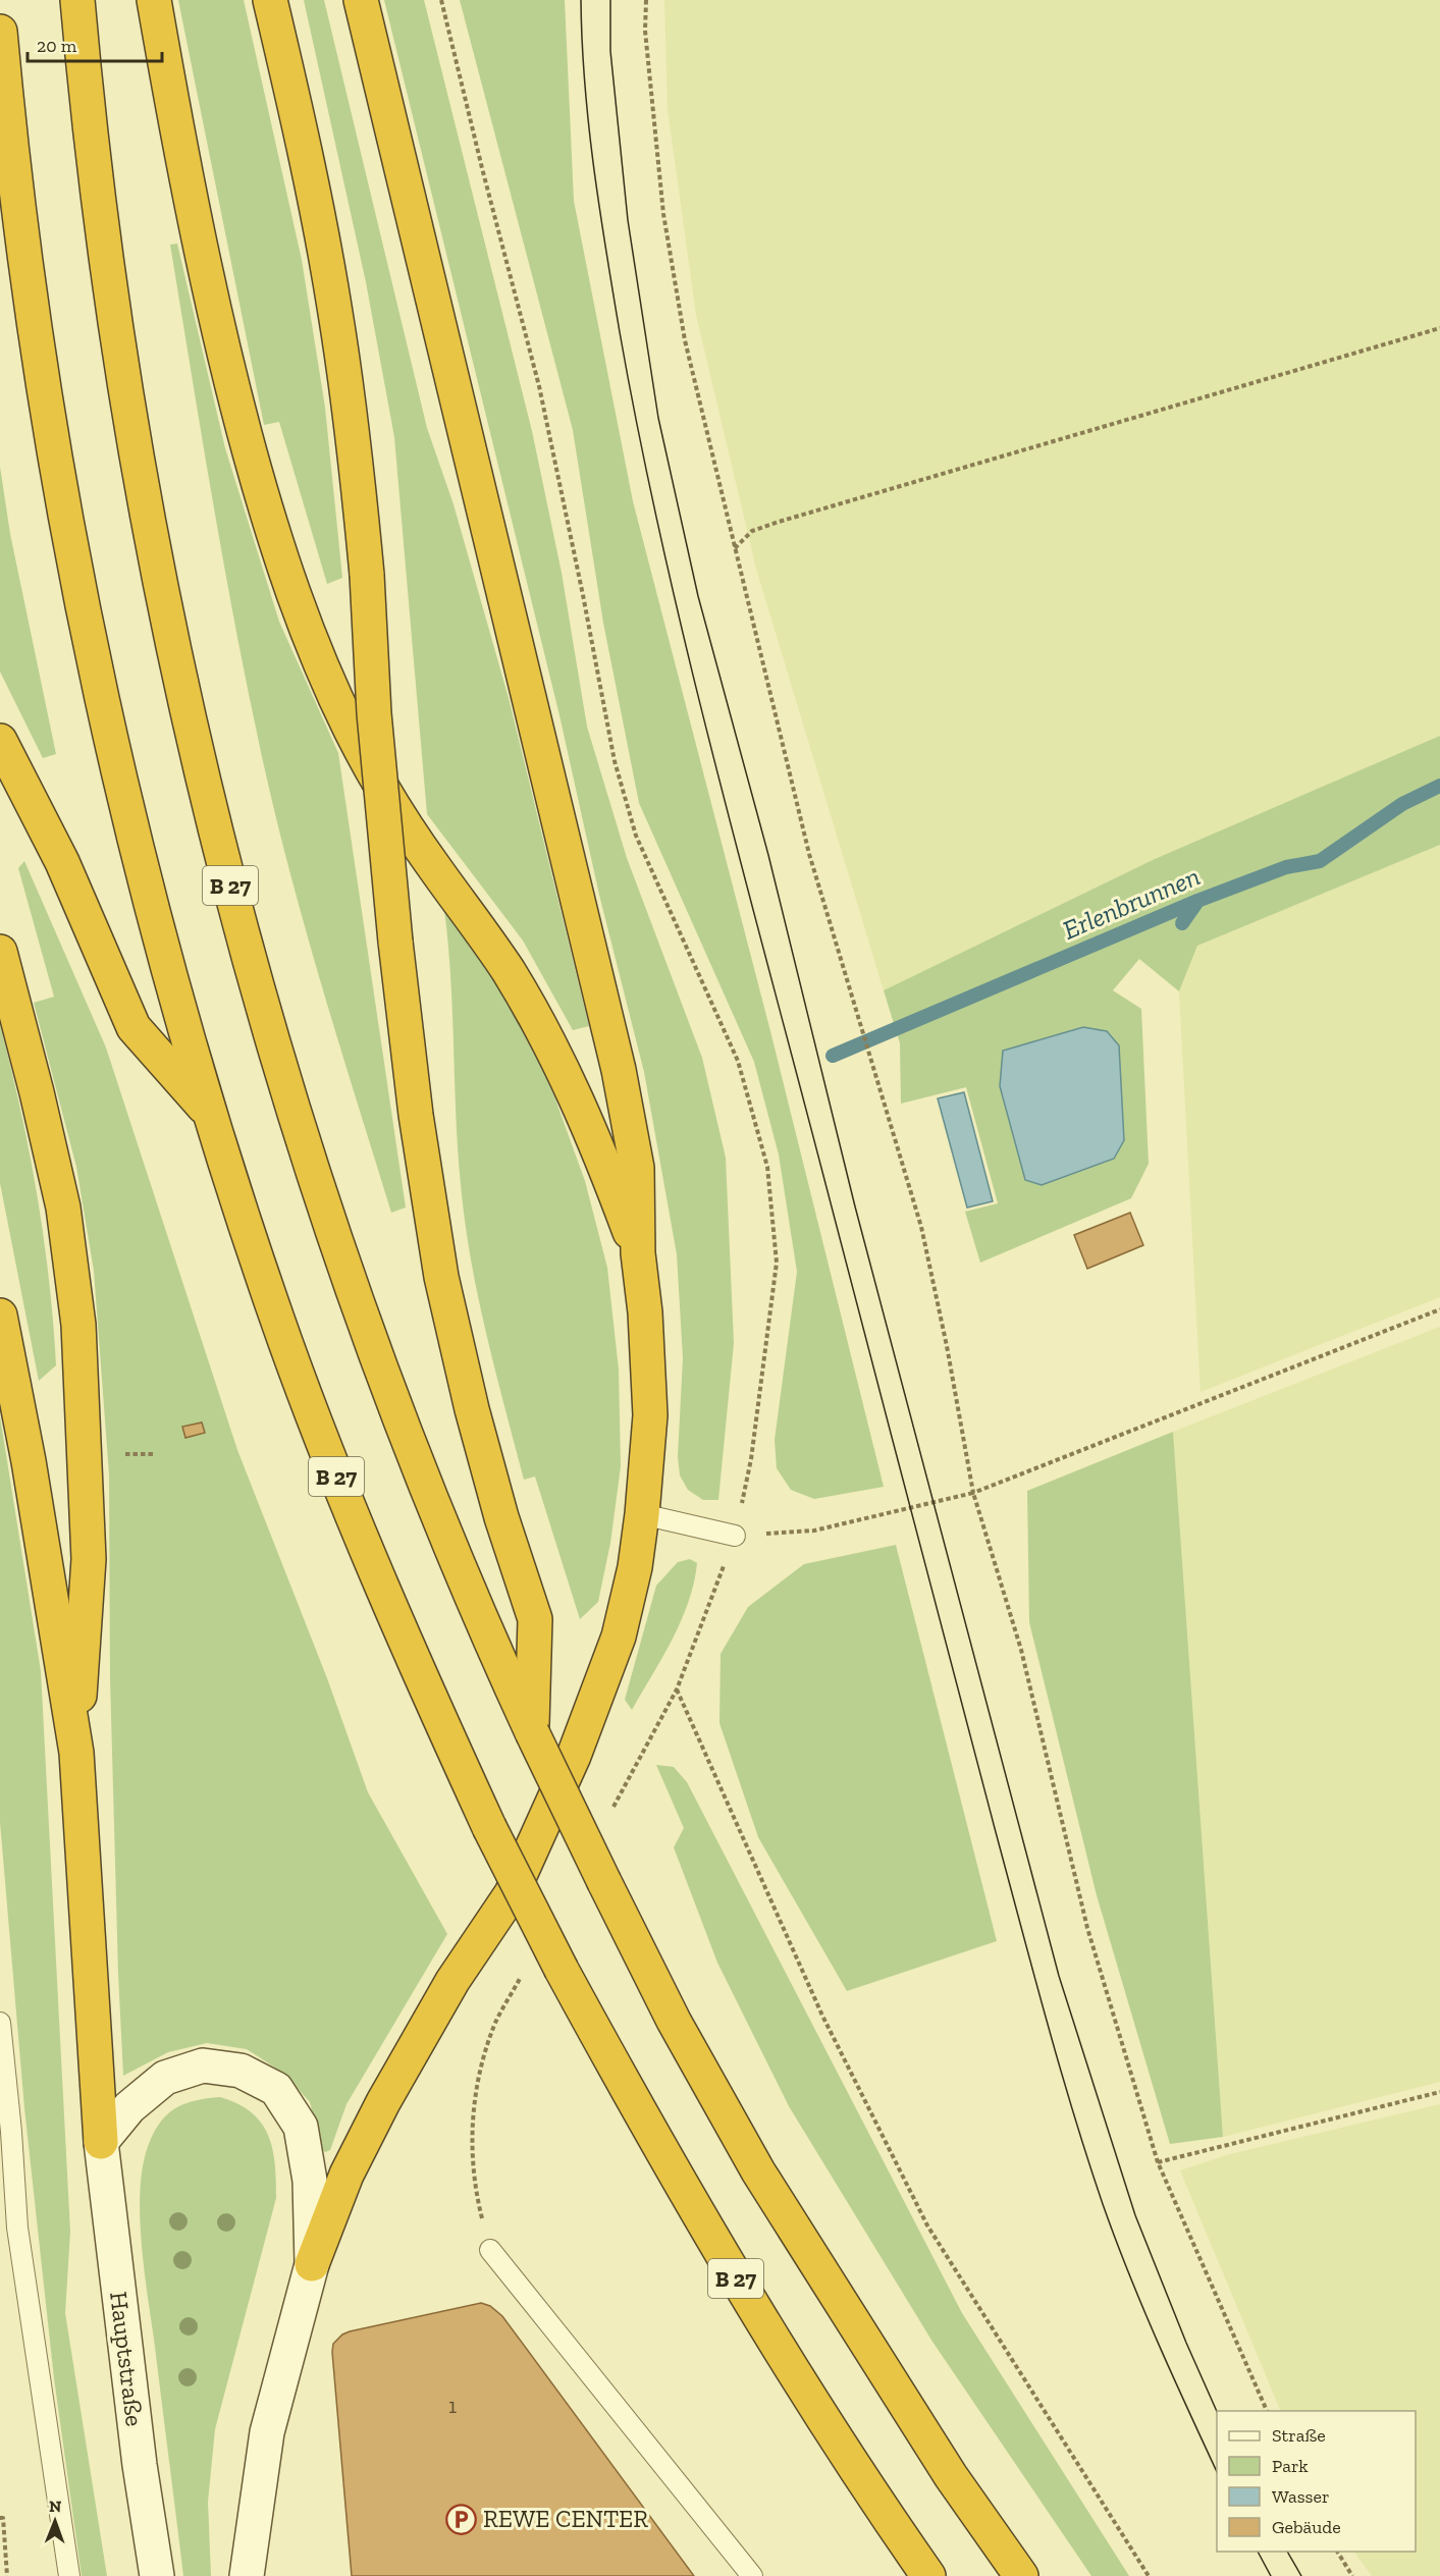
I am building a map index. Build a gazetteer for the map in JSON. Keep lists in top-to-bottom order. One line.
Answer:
{"streets":{"highway":["B 27"],"main road":["Hauptstraße"]},"water":["Erlenbrunnen"],"places":{"parking":["REWE CENTER"]},"house_numbers":["1"],"legend":["Straße","Park","Wasser","Gebäude"],"scale_bar":"20 m","north":"top"}
